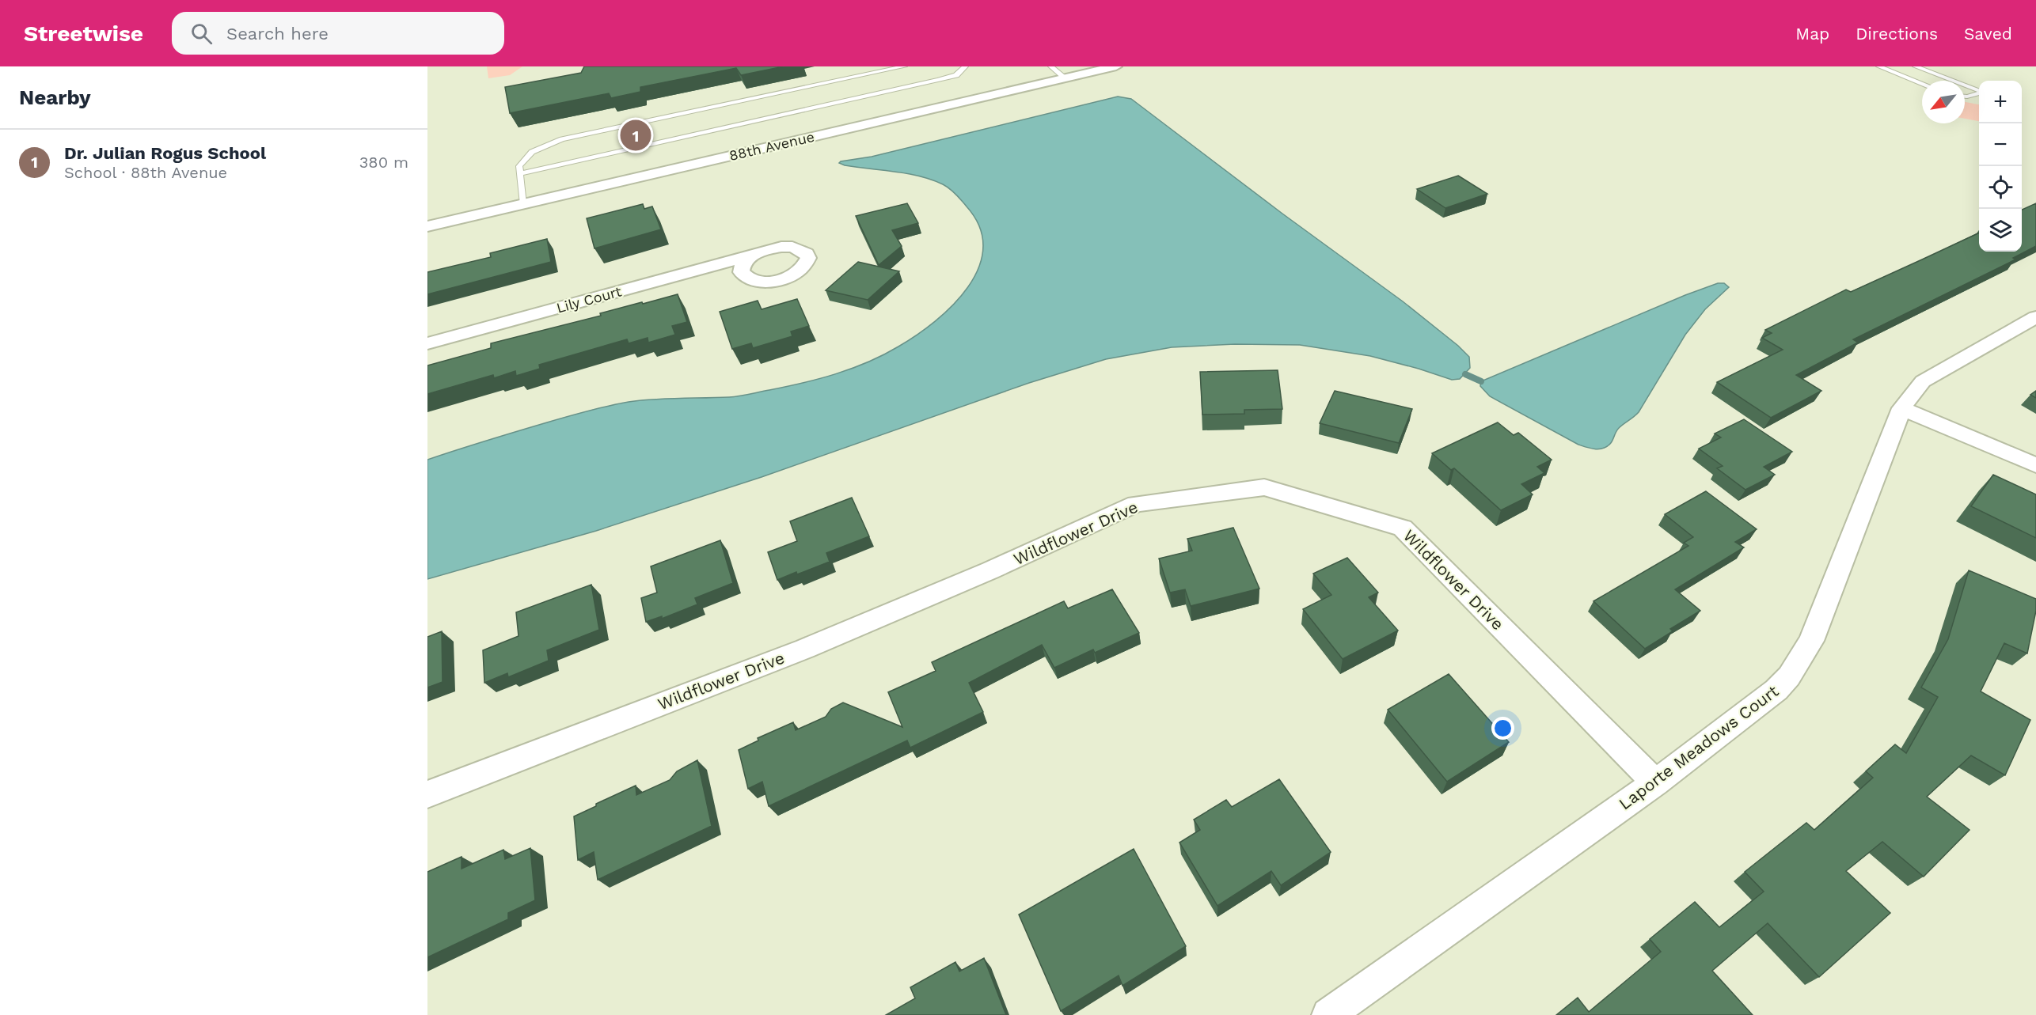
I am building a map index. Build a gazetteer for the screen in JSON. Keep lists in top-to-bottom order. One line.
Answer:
{"streets":{"street":["88th Avenue","Lily Court","Wildflower Drive","Laporte Meadows Court"]},"crossings":[["Wildflower Drive","Laporte Meadows Court"]],"north":"bottom left","page":{"header":"Streetwise","search":"Search here","nav":["Map","Directions","Saved"],"heading":"Nearby","map_buttons":["+","−"],"pins":"1","list":[{"mark":"1","name":"Dr. Julian Rogus School","note":"School · 88th Avenue","value":"380 m"}]}}
